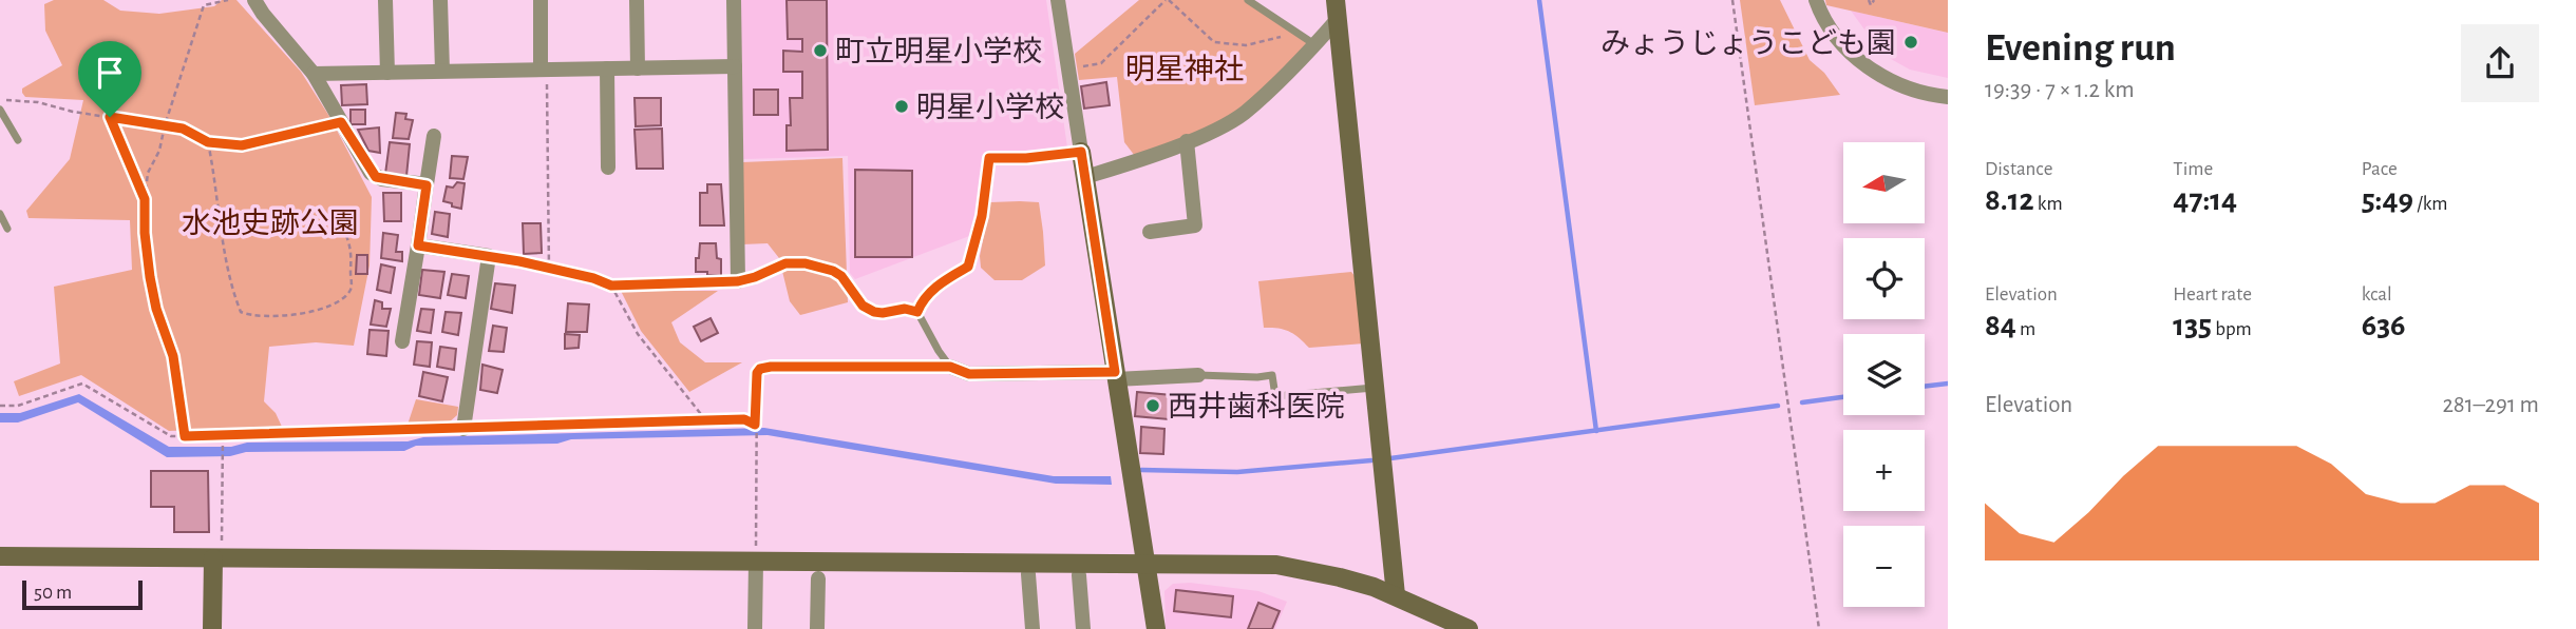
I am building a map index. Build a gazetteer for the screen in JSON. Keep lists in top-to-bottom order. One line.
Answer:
{"parks":["明星神社","水池史跡公園"],"places":["みょうじょうこども園","町立明星小学校","明星小学校","西井歯科医院"],"scale_bar":"50 m","north":"left","page":{"heading":["Evening run","19:39 · 7 × 1.2 km"],"stats":[["Distance","8.12 km"],["Time","47:14"],["Pace","5:49 /km"],["Elevation","84 m"],["Heart rate","135 bpm"],["kcal","636"]],"map_buttons":["+","−"],"chart":["Elevation","281–291 m"],"scale":"50 m"}}
